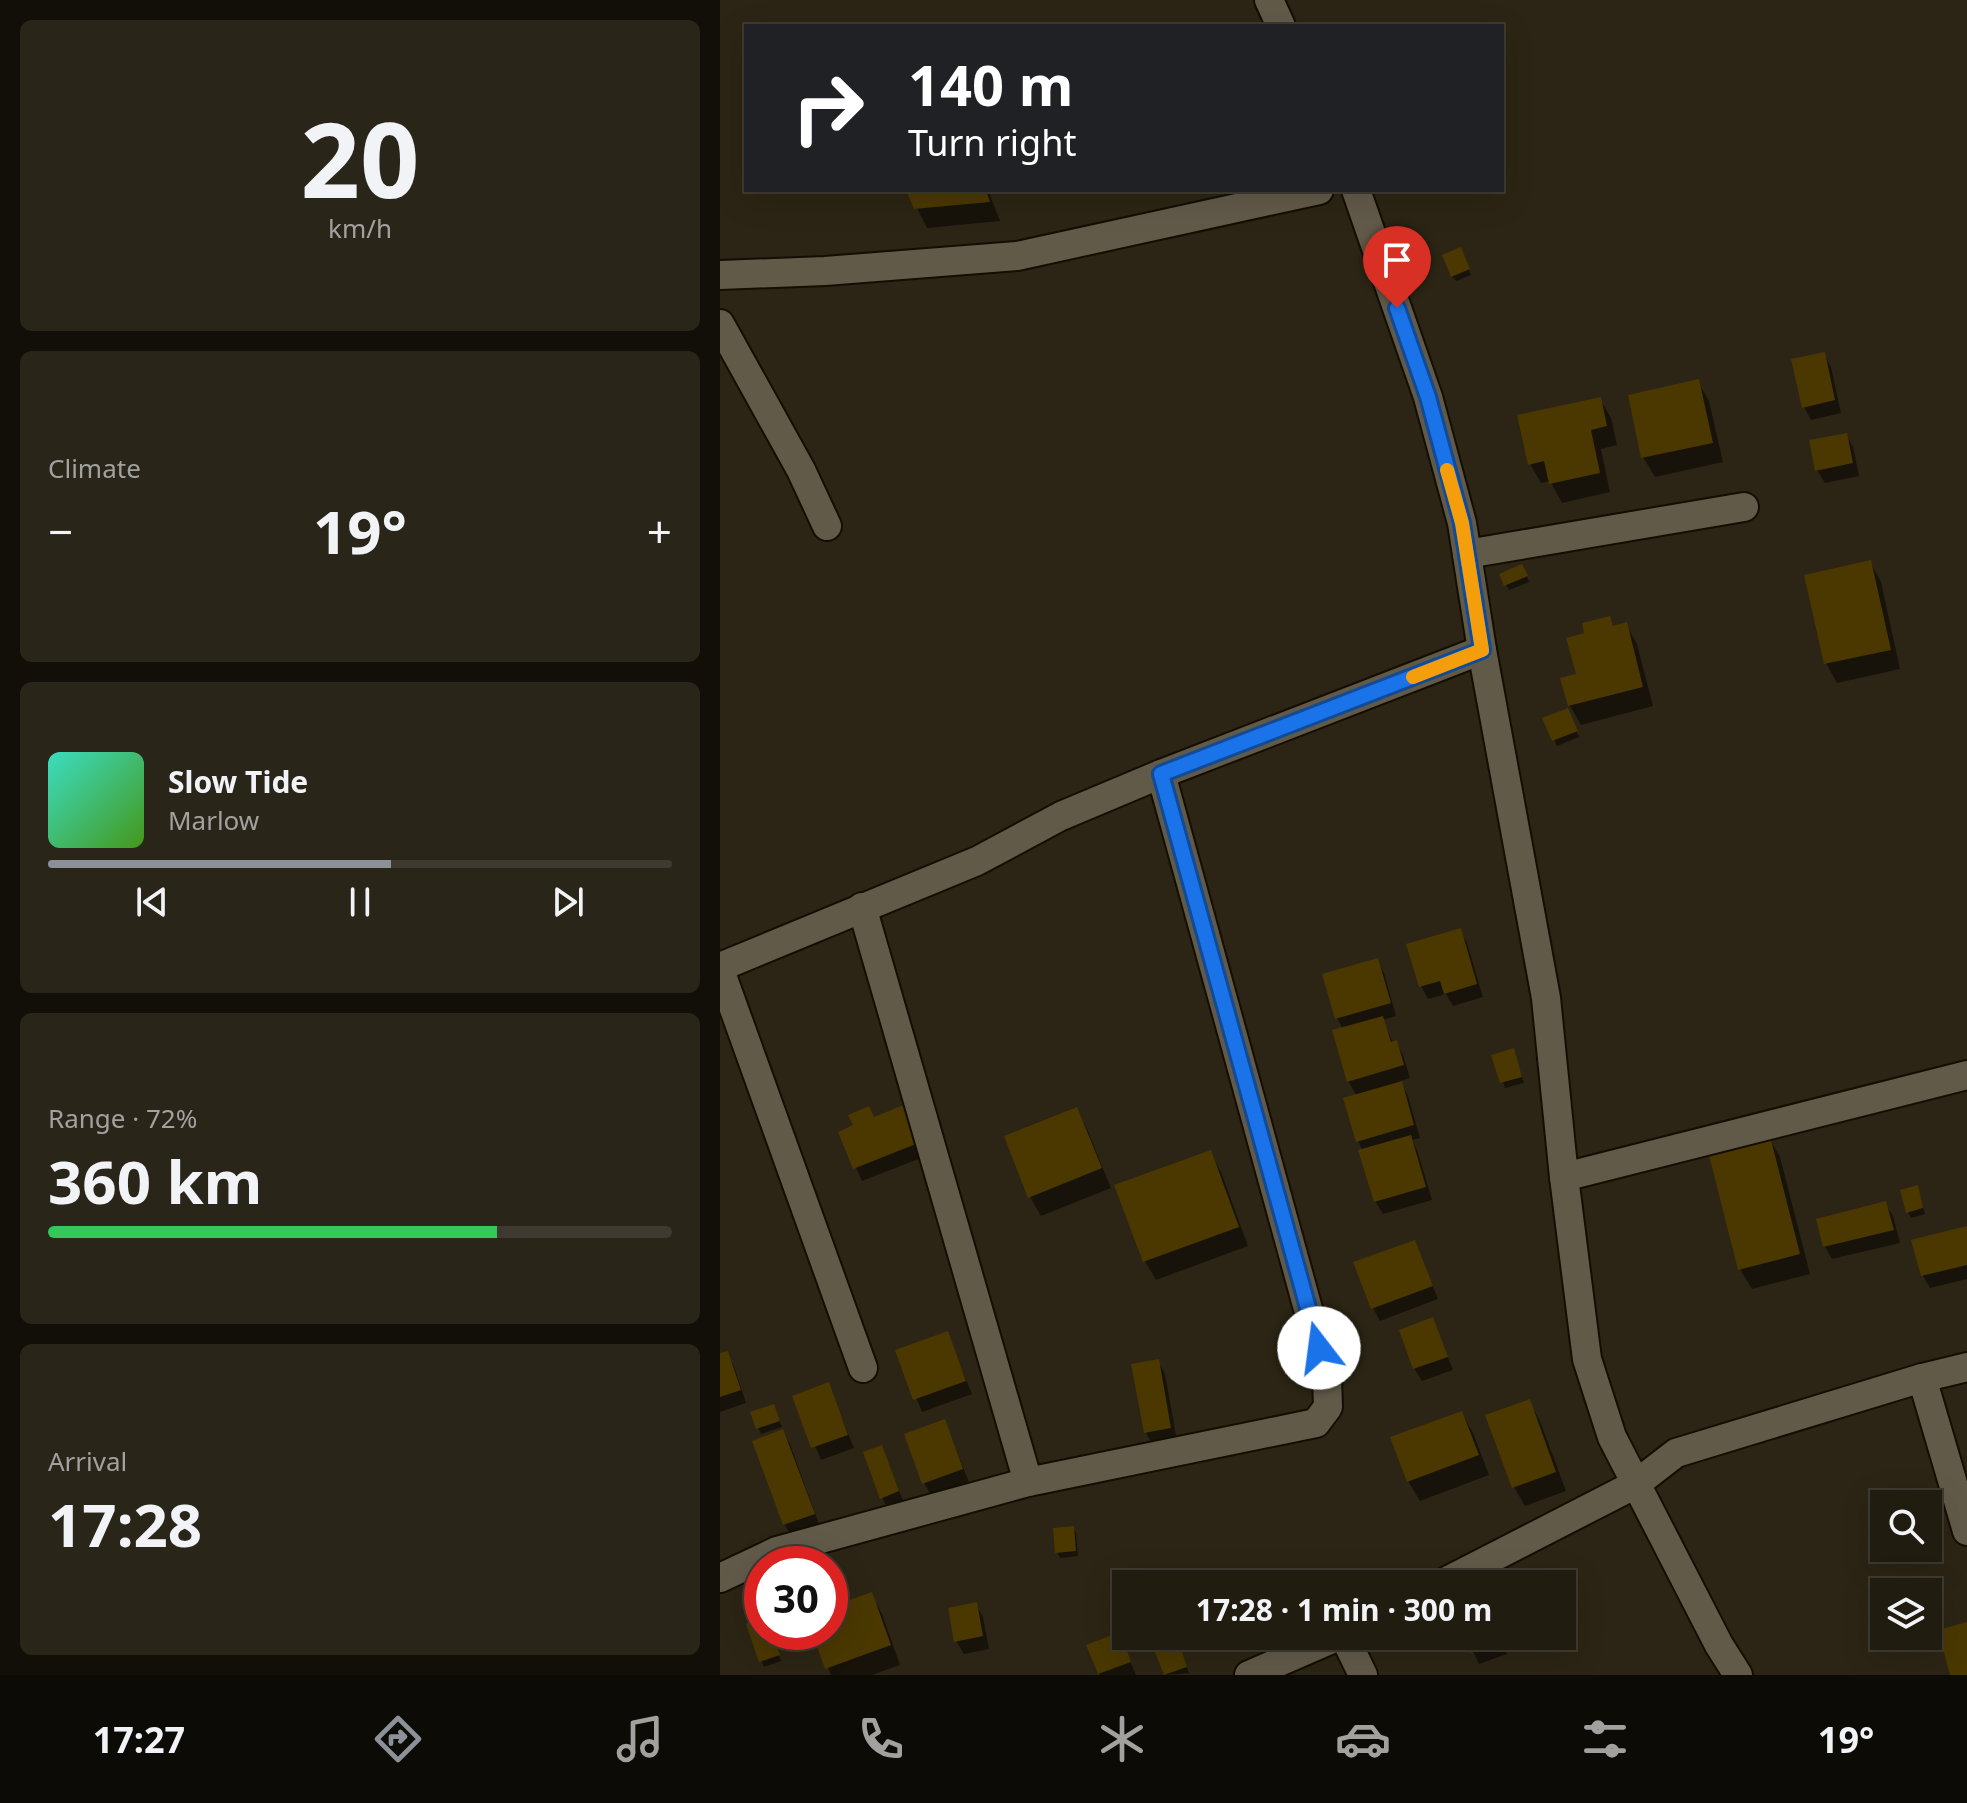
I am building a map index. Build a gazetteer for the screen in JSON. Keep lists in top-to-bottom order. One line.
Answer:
{"page":{"tile":[["20","km/h"],"Climate",["Range · 72%","360 km"],["Arrival","17:28"]],"turn":["140 m","Turn right"],"heat":["−","19°","+"],"song":["Slow Tide","Marlow"],"limit":"30","trip":"17:28 · 1 min · 300 m","tabs":["17:27","19°"]}}
